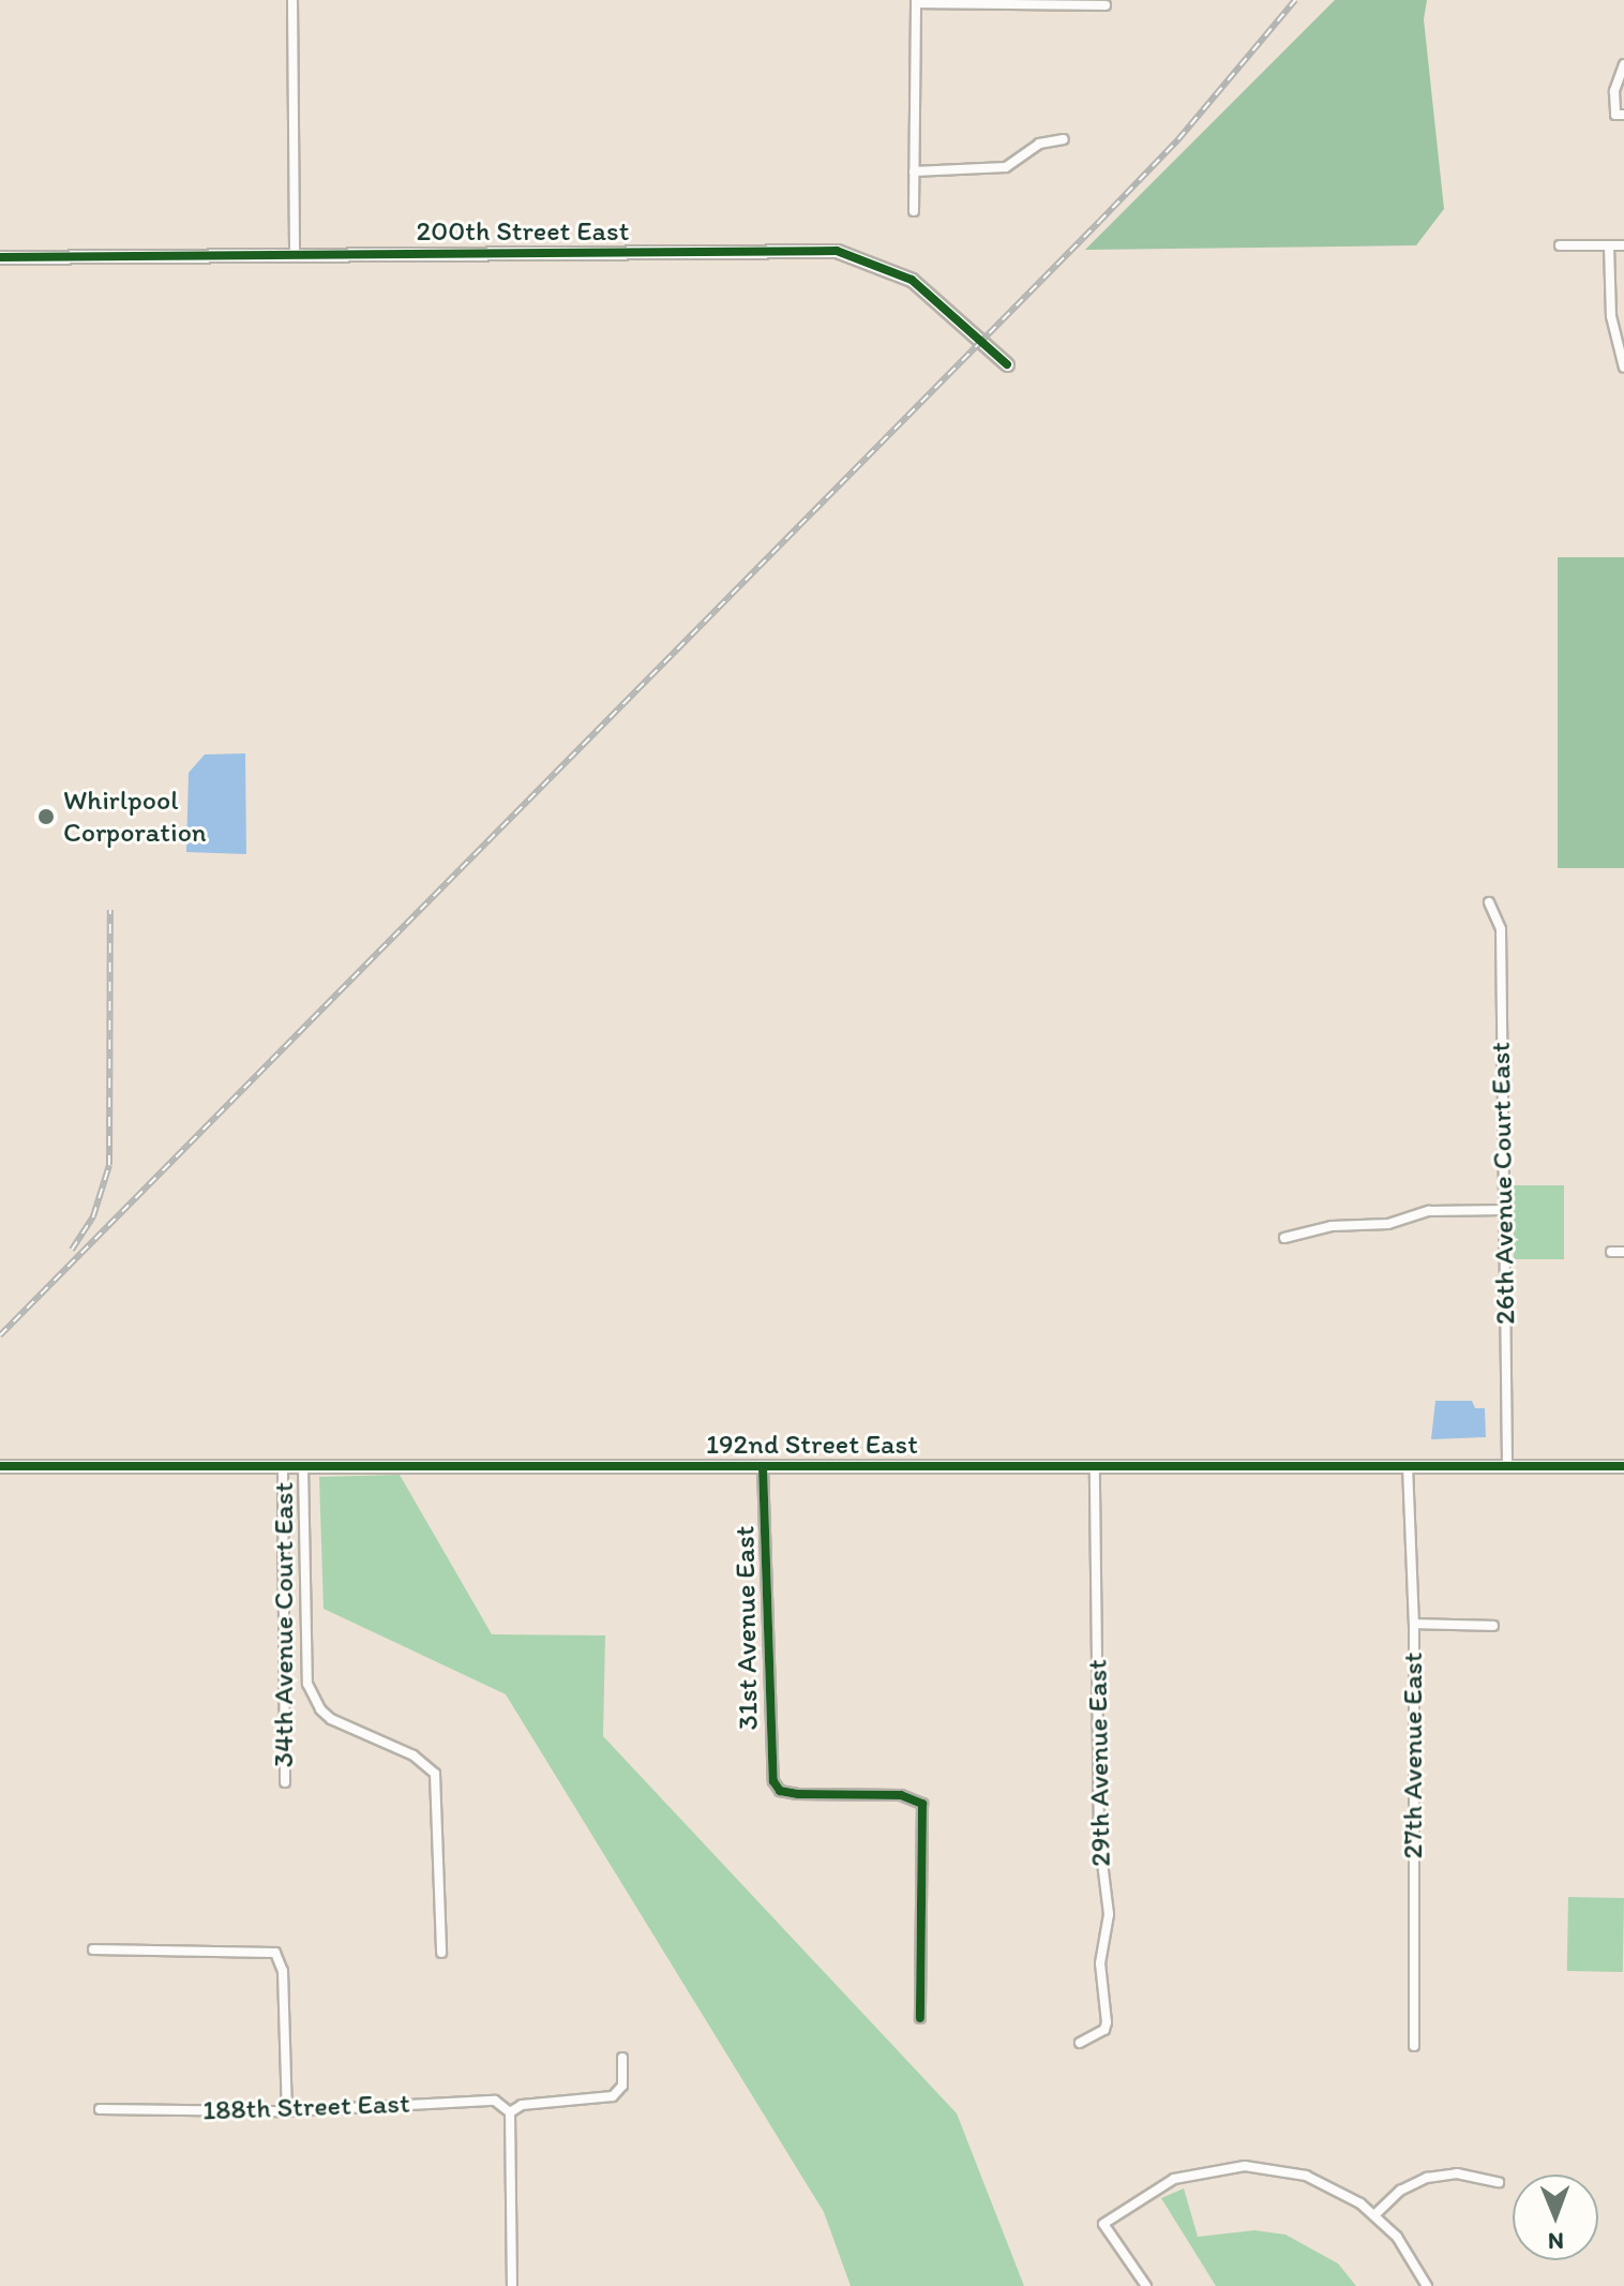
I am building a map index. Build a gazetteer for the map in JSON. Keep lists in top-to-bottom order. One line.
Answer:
{"streets":{"street":["200th Street East","26th Avenue Court East","192nd Street East","34th Avenue Court East","31st Avenue East","27th Avenue East","29th Avenue East","188th Street East"]},"crossings":[["26th Avenue Court East","192nd Street East"],["192nd Street East","34th Avenue Court East"],["192nd Street East","31st Avenue East"],["192nd Street East","27th Avenue East"],["192nd Street East","29th Avenue East"]],"places":["Whirlpool Corporation"],"north":"bottom"}
